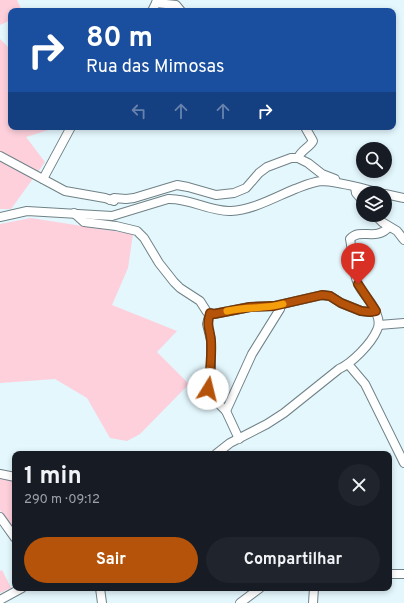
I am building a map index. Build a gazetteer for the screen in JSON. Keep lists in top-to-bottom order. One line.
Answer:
{"page":{"turn":["80 m","Rua das Mimosas"],"heading":["1 min","290 m · 09:12"],"buttons":["Sair","Compartilhar"]}}
